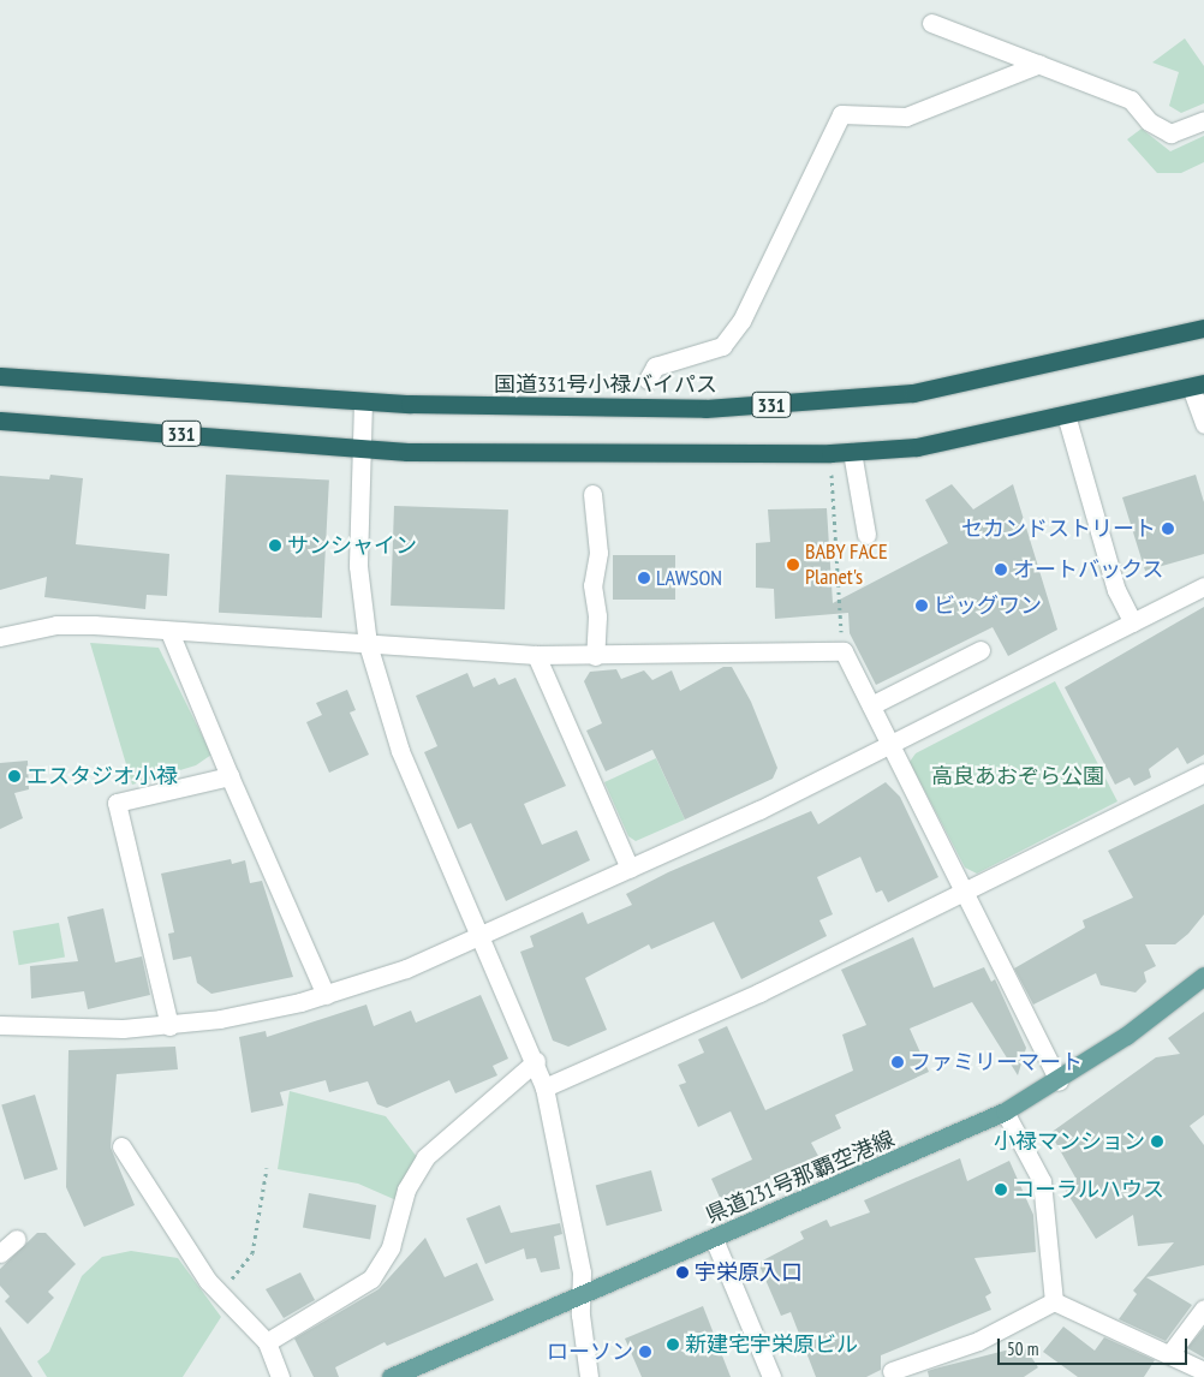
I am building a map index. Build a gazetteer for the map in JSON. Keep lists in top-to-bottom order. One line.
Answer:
{"streets":{"highway":["国道331号小禄バイパス","331"],"main road":["県道231号那覇空港線"]},"parks":["高良あおぞら公園"],"places":["セカンドストリート","サンシャイン","BABY FACE Planet's","オートバックス","LAWSON","ビッグワン","エスタジオ小禄","ファミリーマート","小禄マンション","コーラルハウス","宇栄原入口","新建宅宇栄原ビル","ローソン"],"scale_bar":"50 m"}
